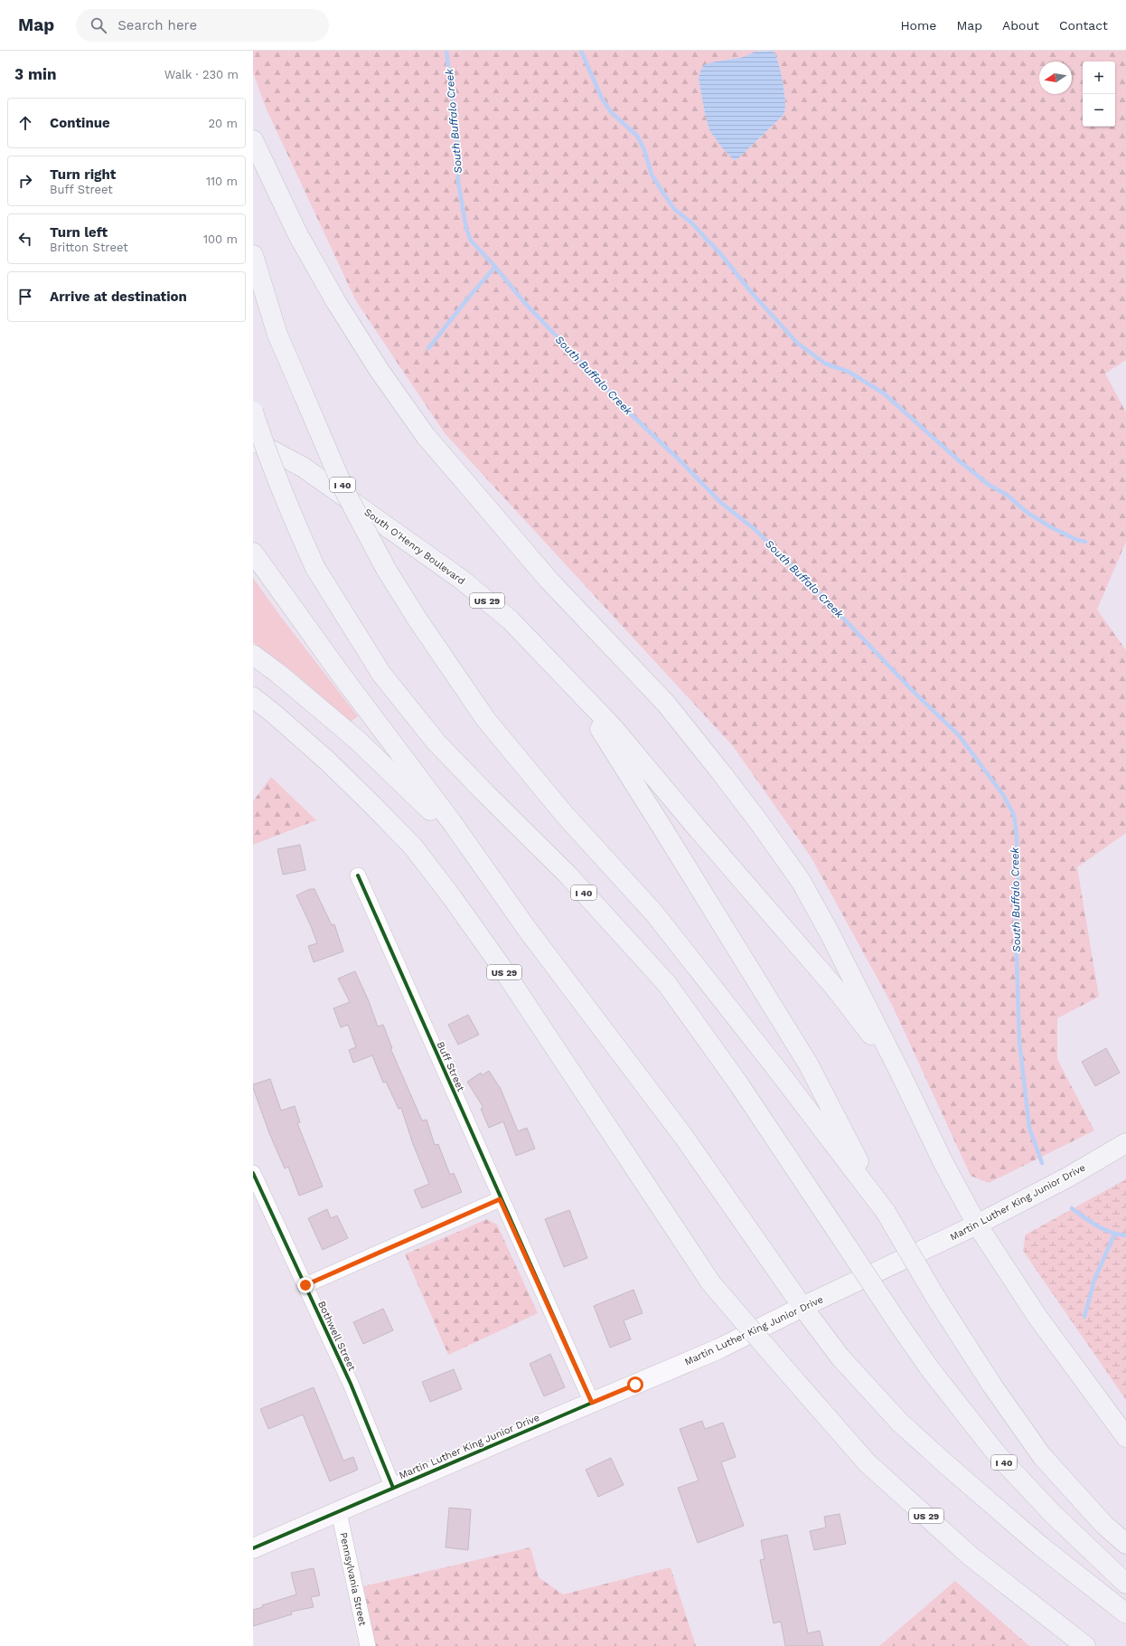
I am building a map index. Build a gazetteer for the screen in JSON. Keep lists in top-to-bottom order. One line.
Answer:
{"streets":{"highway":["I 40","South O'Henry Boulevard","US 29","Martin Luther King Junior Drive"],"street":["Buff Street","Bothwell Street","Pennsylvania Street"]},"crossings":[["I 40","US 29"],["South O'Henry Boulevard","US 29"],["Buff Street","Martin Luther King Junior Drive"],["Martin Luther King Junior Drive","Bothwell Street"],["Martin Luther King Junior Drive","Pennsylvania Street"]],"water":["South Buffalo Creek"],"north":"left","page":{"header":"Map","search":"Search here","nav":["Home","Map","About","Contact"],"heading":["3 min","Walk · 230 m"],"map_buttons":["+","−"],"list":[["Continue","20 m"],["Turn right","Buff Street","110 m"],["Turn left","Britton Street","100 m"],"Arrive at destination"]}}
